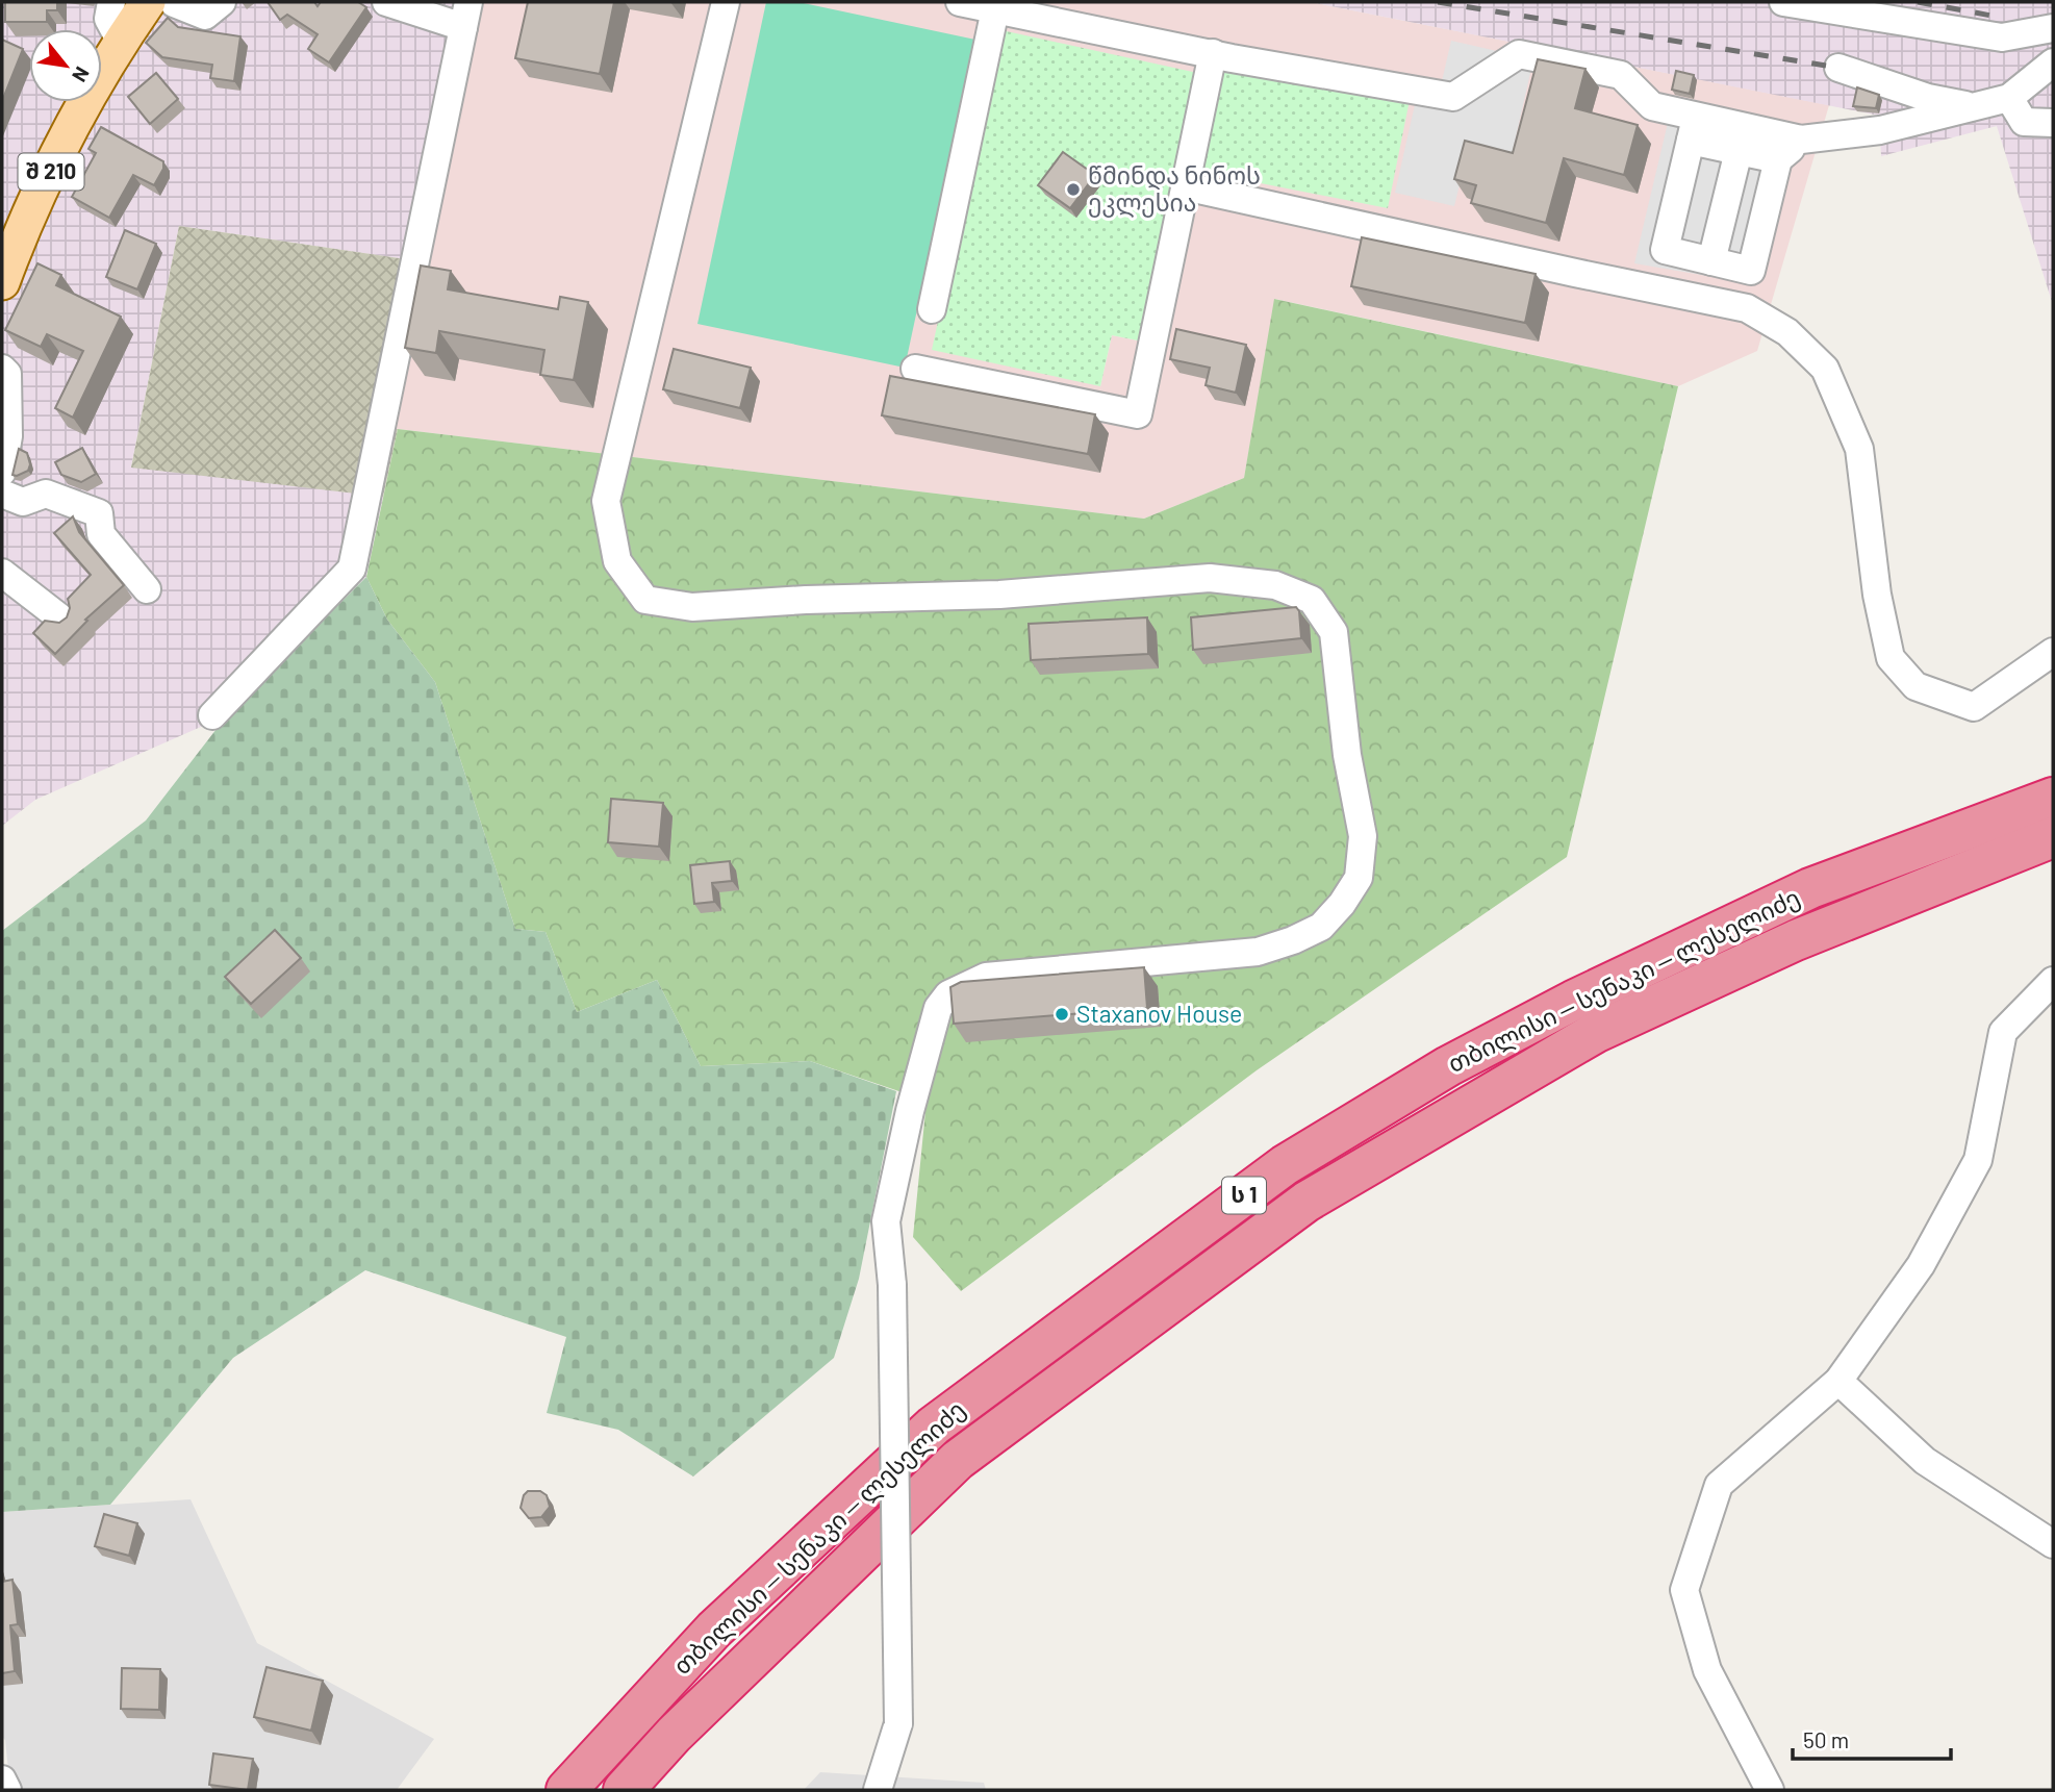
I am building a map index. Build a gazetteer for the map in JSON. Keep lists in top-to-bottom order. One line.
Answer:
{"streets":{"highway":["თბილისი — სენაკი — ლესელიძე","ს 1"],"main road":["შ 210"]},"places":["წმინდა ნინოს ეკლესია","Staxanov House"],"scale_bar":"50 m","north":"bottom right"}
